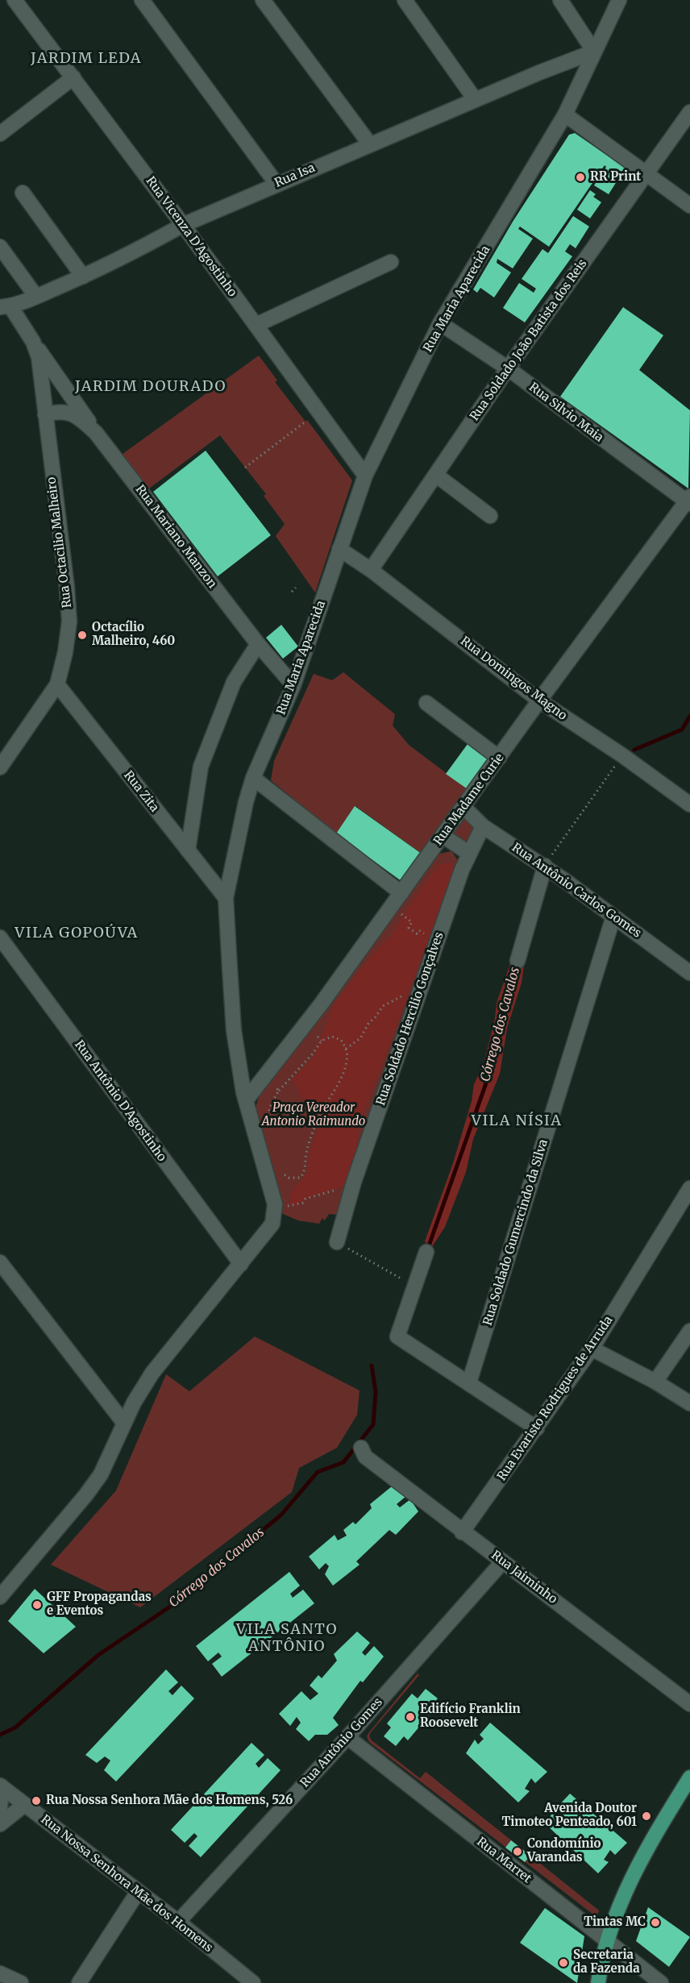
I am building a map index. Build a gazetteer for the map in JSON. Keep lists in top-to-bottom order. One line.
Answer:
{"streets":{"street":["Rua Isa","Rua Vicenza D'Agostinho","Rua Maria Aparecida","Rua Soldado João Batista dos Reis","Rua Silvio Maia","Rua Mariano Manzon","Rua Octacilio Malheiro","Rua Domingos Magno","Rua Zita","Rua Madame Curie","Rua Antônio Carlos Gomes","Rua Soldado Hercilio Gonçalves","Rua Antônio D'Agostinho","Rua Soldado Gumercindo da Silva","Rua Evaristo Rodrigues de Arruda","Rua Jaiminho","Rua Antônio Gomes","Rua Marret","Rua Nossa Senhora Mãe dos Homens"]},"crossings":[["Rua Isa","Rua Vicenza D'Agostinho"],["Rua Isa","Rua Maria Aparecida"],["Rua Isa","Rua Octacilio Malheiro"],["Rua Vicenza D'Agostinho","Rua Maria Aparecida"],["Rua Maria Aparecida","Rua Silvio Maia"],["Rua Maria Aparecida","Rua Mariano Manzon"],["Rua Maria Aparecida","Rua Domingos Magno"],["Rua Maria Aparecida","Rua Zita"],["Rua Maria Aparecida","Rua Madame Curie"],["Rua Maria Aparecida","Rua Antônio D'Agostinho"],["Rua Soldado João Batista dos Reis","Rua Silvio Maia"],["Rua Soldado João Batista dos Reis","Rua Domingos Magno"],["Rua Silvio Maia","Rua Madame Curie"],["Rua Mariano Manzon","Rua Octacilio Malheiro"],["Rua Octacilio Malheiro","Rua Zita"],["Rua Domingos Magno","Rua Madame Curie"],["Rua Madame Curie","Rua Antônio Carlos Gomes"],["Rua Antônio Carlos Gomes","Rua Soldado Hercilio Gonçalves"],["Rua Antônio Carlos Gomes","Rua Soldado Gumercindo da Silva"],["Rua Evaristo Rodrigues de Arruda","Rua Jaiminho"],["Rua Jaiminho","Rua Antônio Gomes"],["Rua Antônio Gomes","Rua Marret"],["Rua Antônio Gomes","Rua Nossa Senhora Mãe dos Homens"]],"districts":["JARDIM LEDA","JARDIM DOURADO","VILA GOPOÚVA","VILA NÍSIA","VILA SANTO ANTÔNIO"],"water":["Córrego dos Cavalos"],"parks":["Praça Vereador Antonio Raimundo"],"places":["RR Print","Octacílio Malheiro, 460","GFF Propagandas e Eventos","Edifício Franklin Roosevelt","Rua Nossa Senhora Mãe dos Homens, 526","Avenida Doutor Timoteo Penteado, 601","Condomínio Varandas","Tintas MC","Secretaria da Fazenda"]}
